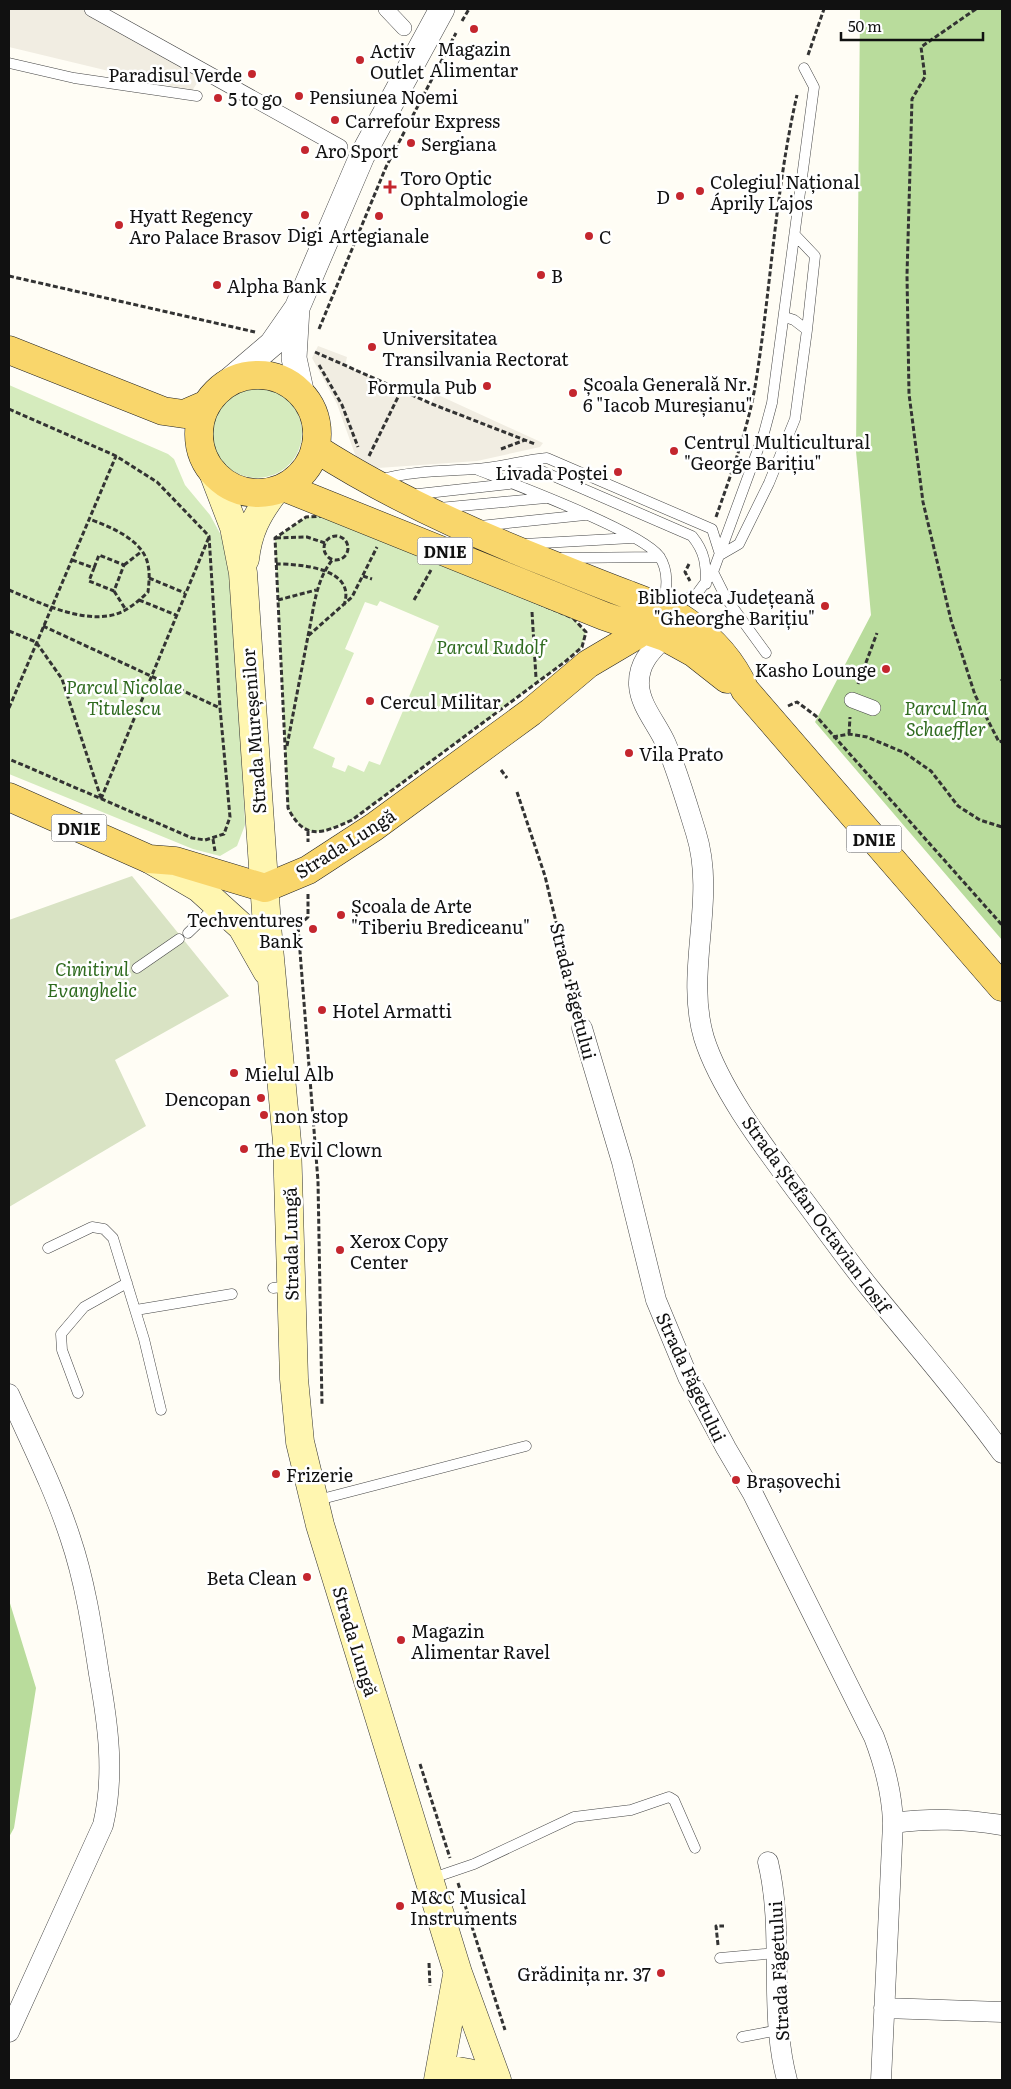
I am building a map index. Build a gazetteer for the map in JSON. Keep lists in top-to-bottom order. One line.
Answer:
{"streets":{"main road":["DN1E","Strada Mureșenilor","Strada Lungă"],"street":["Strada Făgetului","Strada Ștefan Octavian Iosif"]},"crossings":[["DN1E","Strada Mureșenilor"],["DN1E","Strada Lungă"],["DN1E","Strada Ștefan Octavian Iosif"],["Strada Mureșenilor","Strada Lungă"],["Strada Lungă","Strada Ștefan Octavian Iosif"]],"parks":["Parcul Rudolf","Parcul Nicolae Titulescu","Parcul Ina Schaeffler","Cimitirul Evanghelic"],"places":{"other":["Magazin Alimentar","Activ Outlet","Paradisul Verde","Pensiunea Noemi","5 to go","Carrefour Express","Sergiana","Aro Sport","Colegiul Național Áprily Lajos","D","Digi","Artegianale","Hyatt Regency Aro Palace Brasov","C","B","Alpha Bank","Universitatea Transilvania Rectorat","Formula Pub","Școala Generală Nr. 6 \"Iacob Mureșianu\"","Centrul Multicultural \"George Barițiu\"","Livada Poștei","Biblioteca Județeană \"Gheorghe Barițiu\"","Kasho Lounge","Cercul Militar","Vila Prato","Școala de Arte \"Tiberiu Brediceanu\"","Techventures Bank","Hotel Armatti","Mielul Alb","Dencopan","non stop","The Evil Clown","Xerox Copy Center","Frizerie","Brașovechi","Beta Clean","Magazin Alimentar Ravel","M&C Musical Instruments","Grădinița nr. 37"],"health":["Toro Optic Ophtalmologie"]},"scale_bar":"50 m"}
